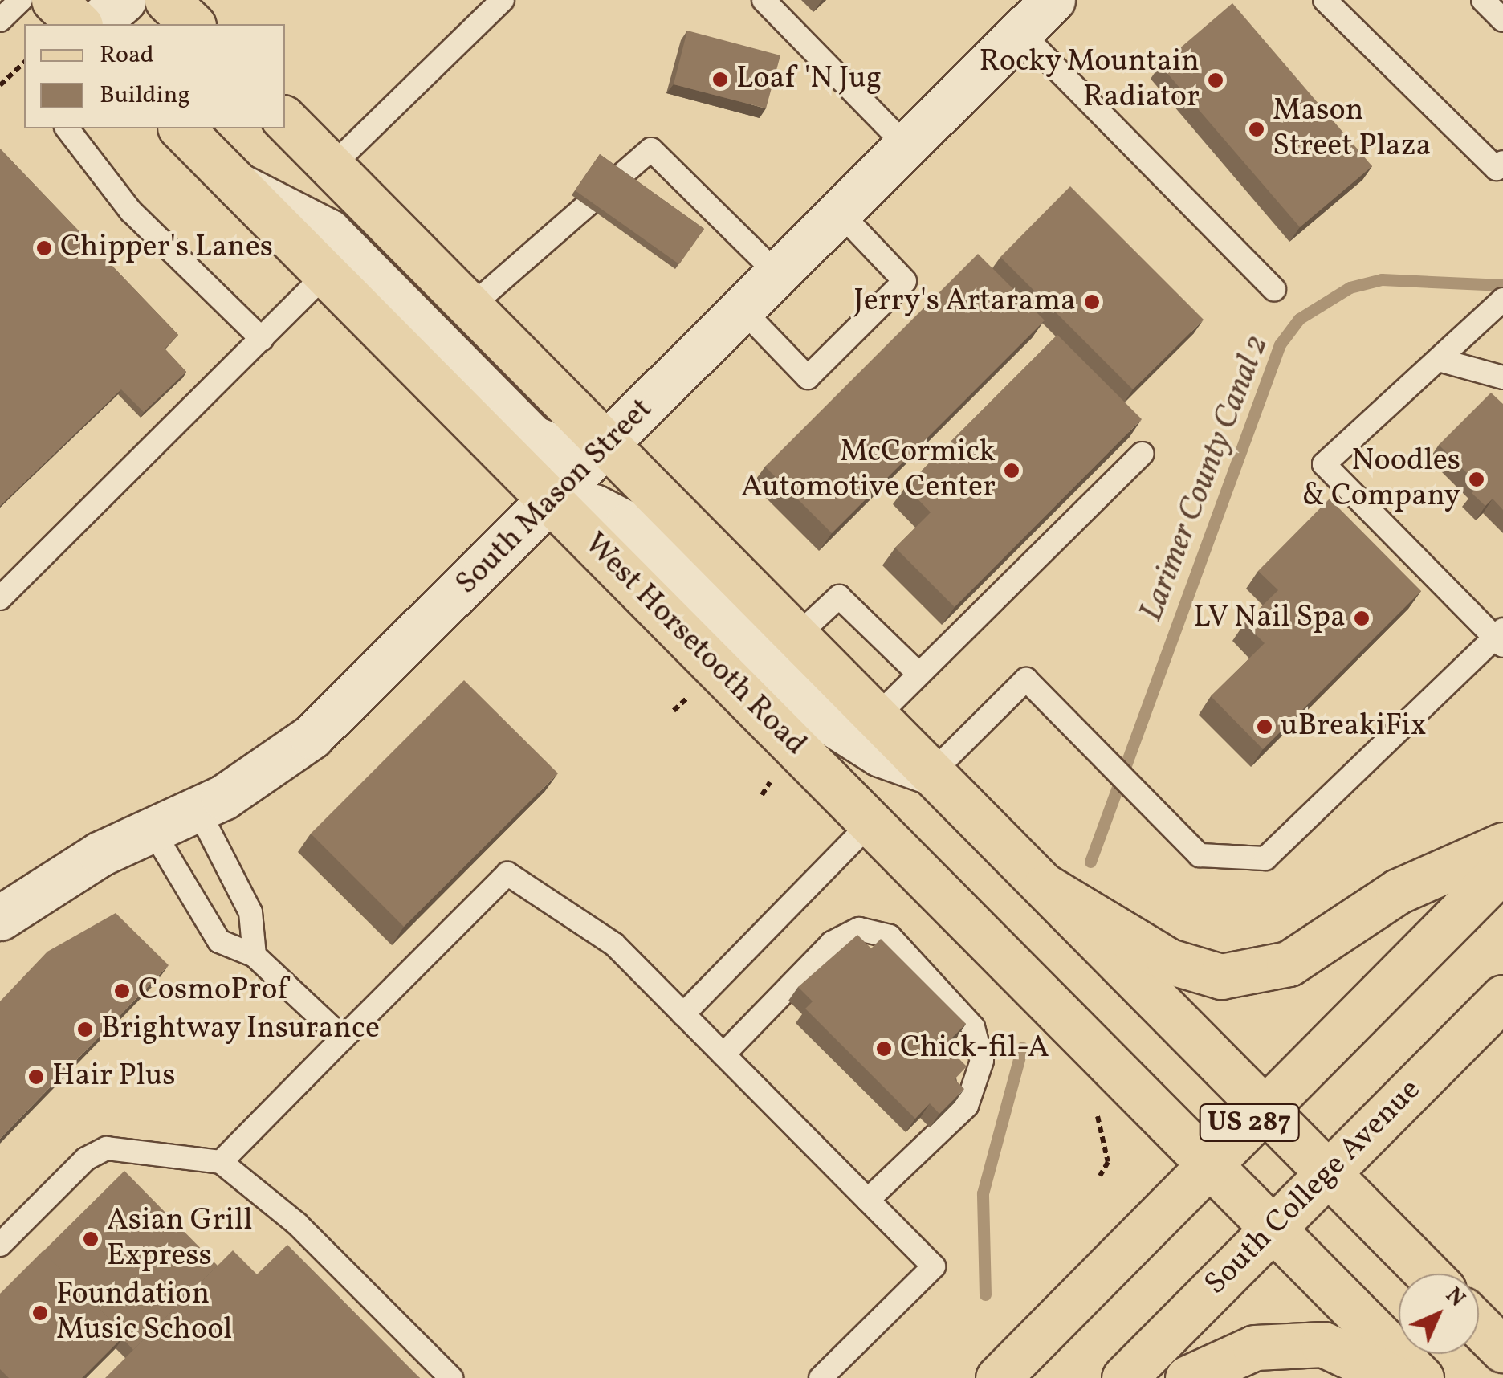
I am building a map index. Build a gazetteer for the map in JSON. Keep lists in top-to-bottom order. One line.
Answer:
{"streets":{"main road":["West Horsetooth Road","US 287","South College Avenue"],"street":["South Mason Street"]},"crossings":[["South Mason Street","West Horsetooth Road"],["West Horsetooth Road","US 287"],["West Horsetooth Road","South College Avenue"]],"water":["Larimer County Canal 2"],"places":["Loaf 'N Jug","Rocky Mountain Radiator","Mason Street Plaza","Chipper's Lanes","Jerry's Artarama","McCormick Automotive Center","Noodles & Company","LV Nail Spa","uBreakiFix","CosmoProf","Brightway Insurance","Chick-fil-A","Hair Plus","Asian Grill Express","Foundation Music School"],"legend":["Road","Building"],"north":"top right"}
